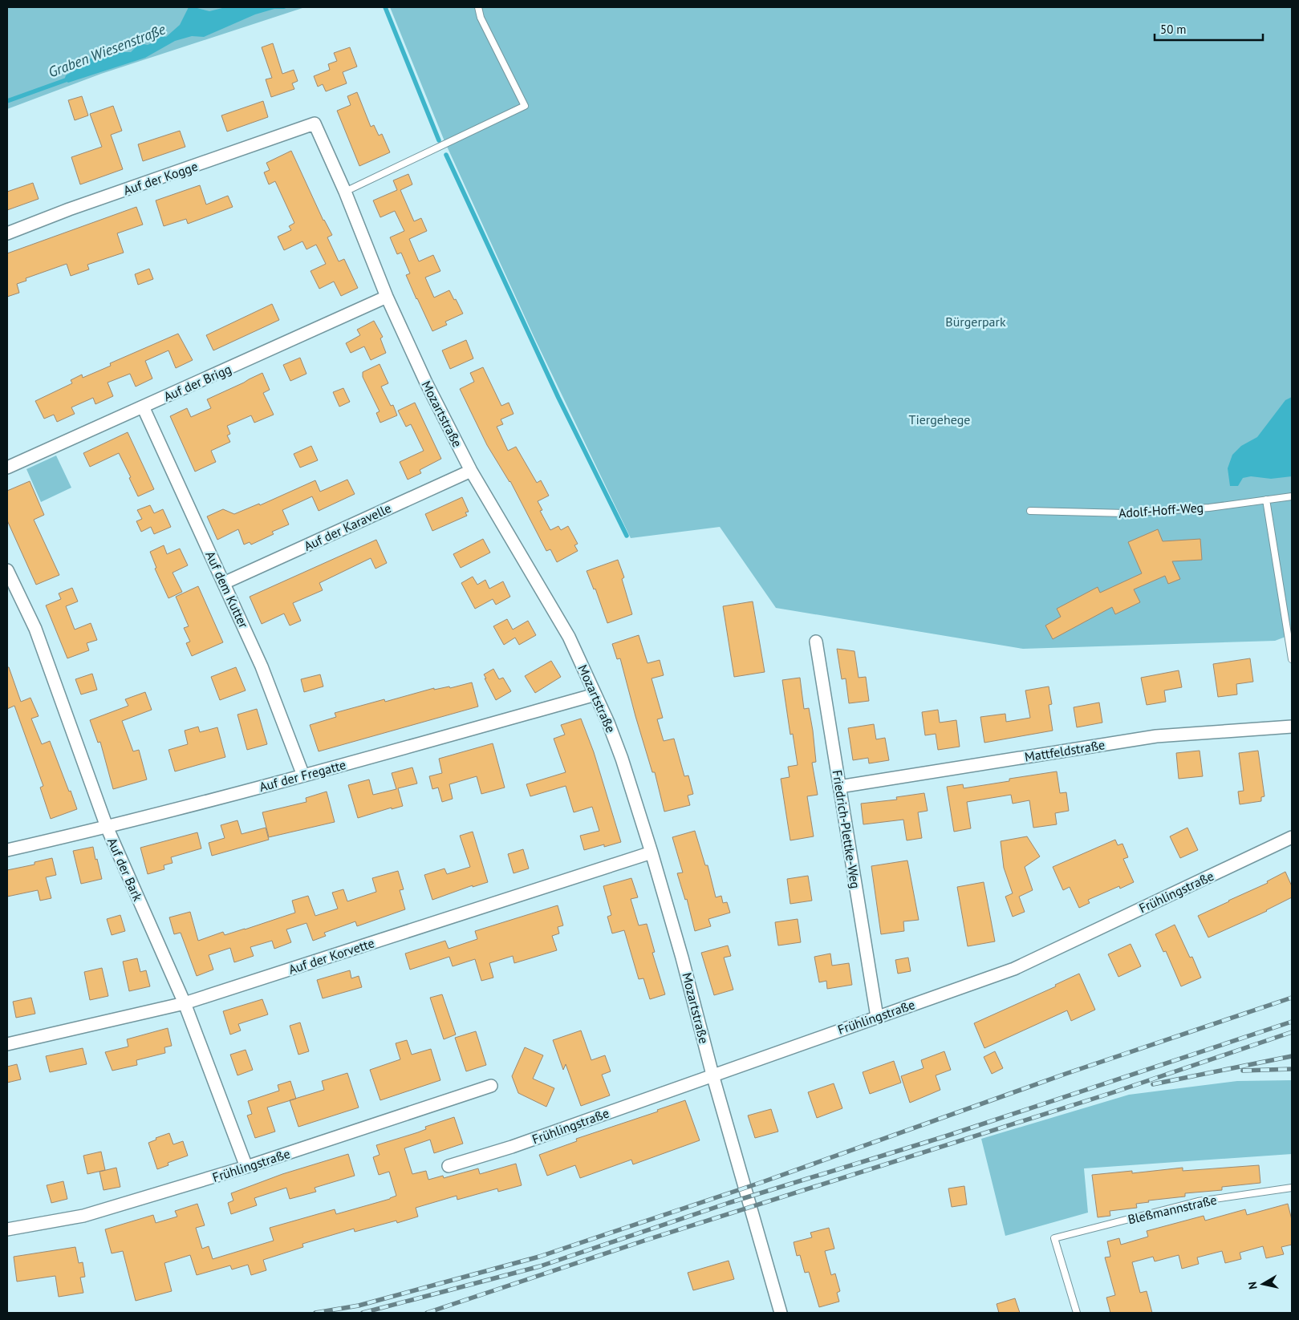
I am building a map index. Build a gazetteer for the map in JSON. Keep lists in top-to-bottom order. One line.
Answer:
{"streets":{"street":["Auf der Kogge","Auf der Brigg","Mozartstraße","Auf der Karavelle","Auf dem Kutter","Mattfeldstraße","Auf der Fregatte","Friedrich-Plettke-Weg","Auf der Bark","Frühlingstraße","Auf der Korvette"],"lane":["Adolf-Hoff-Weg","Bleßmannstraße"]},"crossings":[["Auf der Kogge","Mozartstraße"],["Auf der Brigg","Mozartstraße"],["Auf der Brigg","Auf dem Kutter"],["Mozartstraße","Auf der Karavelle"],["Mozartstraße","Auf der Fregatte"],["Mozartstraße","Frühlingstraße"],["Mozartstraße","Auf der Korvette"],["Auf der Karavelle","Auf dem Kutter"],["Auf dem Kutter","Auf der Fregatte"],["Mattfeldstraße","Friedrich-Plettke-Weg"],["Auf der Fregatte","Auf der Bark"],["Friedrich-Plettke-Weg","Frühlingstraße"],["Auf der Bark","Frühlingstraße"],["Auf der Bark","Auf der Korvette"]],"water":["Graben Wiesenstraße"],"parks":["Bürgerpark","Tiergehege"],"scale_bar":"50 m","north":"left"}
